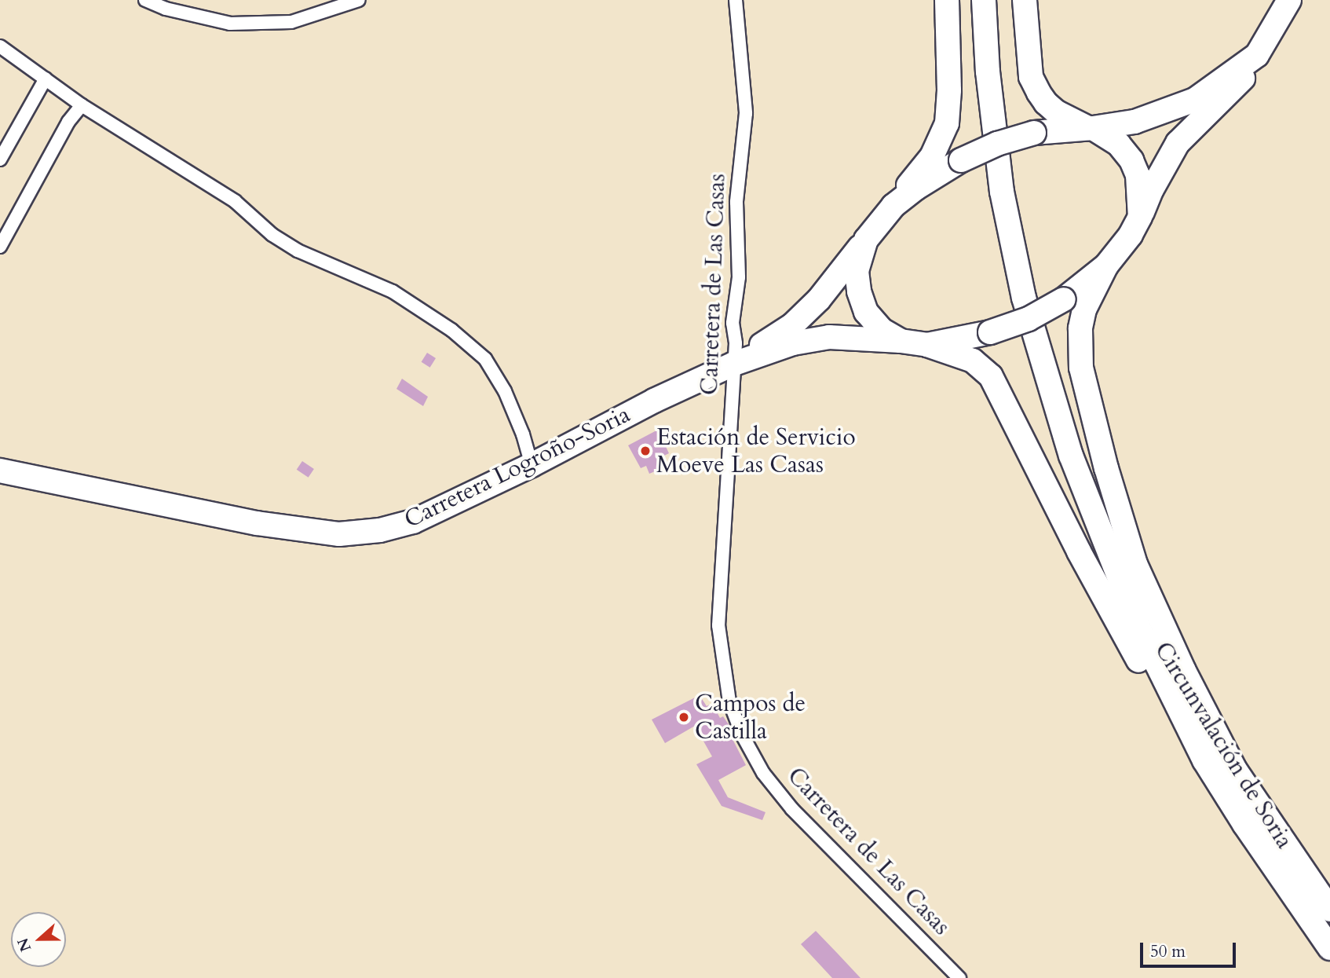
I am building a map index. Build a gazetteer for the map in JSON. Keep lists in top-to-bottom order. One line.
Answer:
{"streets":{"highway":["Carretera Logroño-Soria","Circunvalación de Soria"],"street":["Carretera de Las Casas"]},"crossings":[["Carretera de Las Casas","Carretera Logroño-Soria"]],"places":["Estación de Servicio Moeve Las Casas","Campos de Castilla"],"scale_bar":"50 m","north":"left"}
